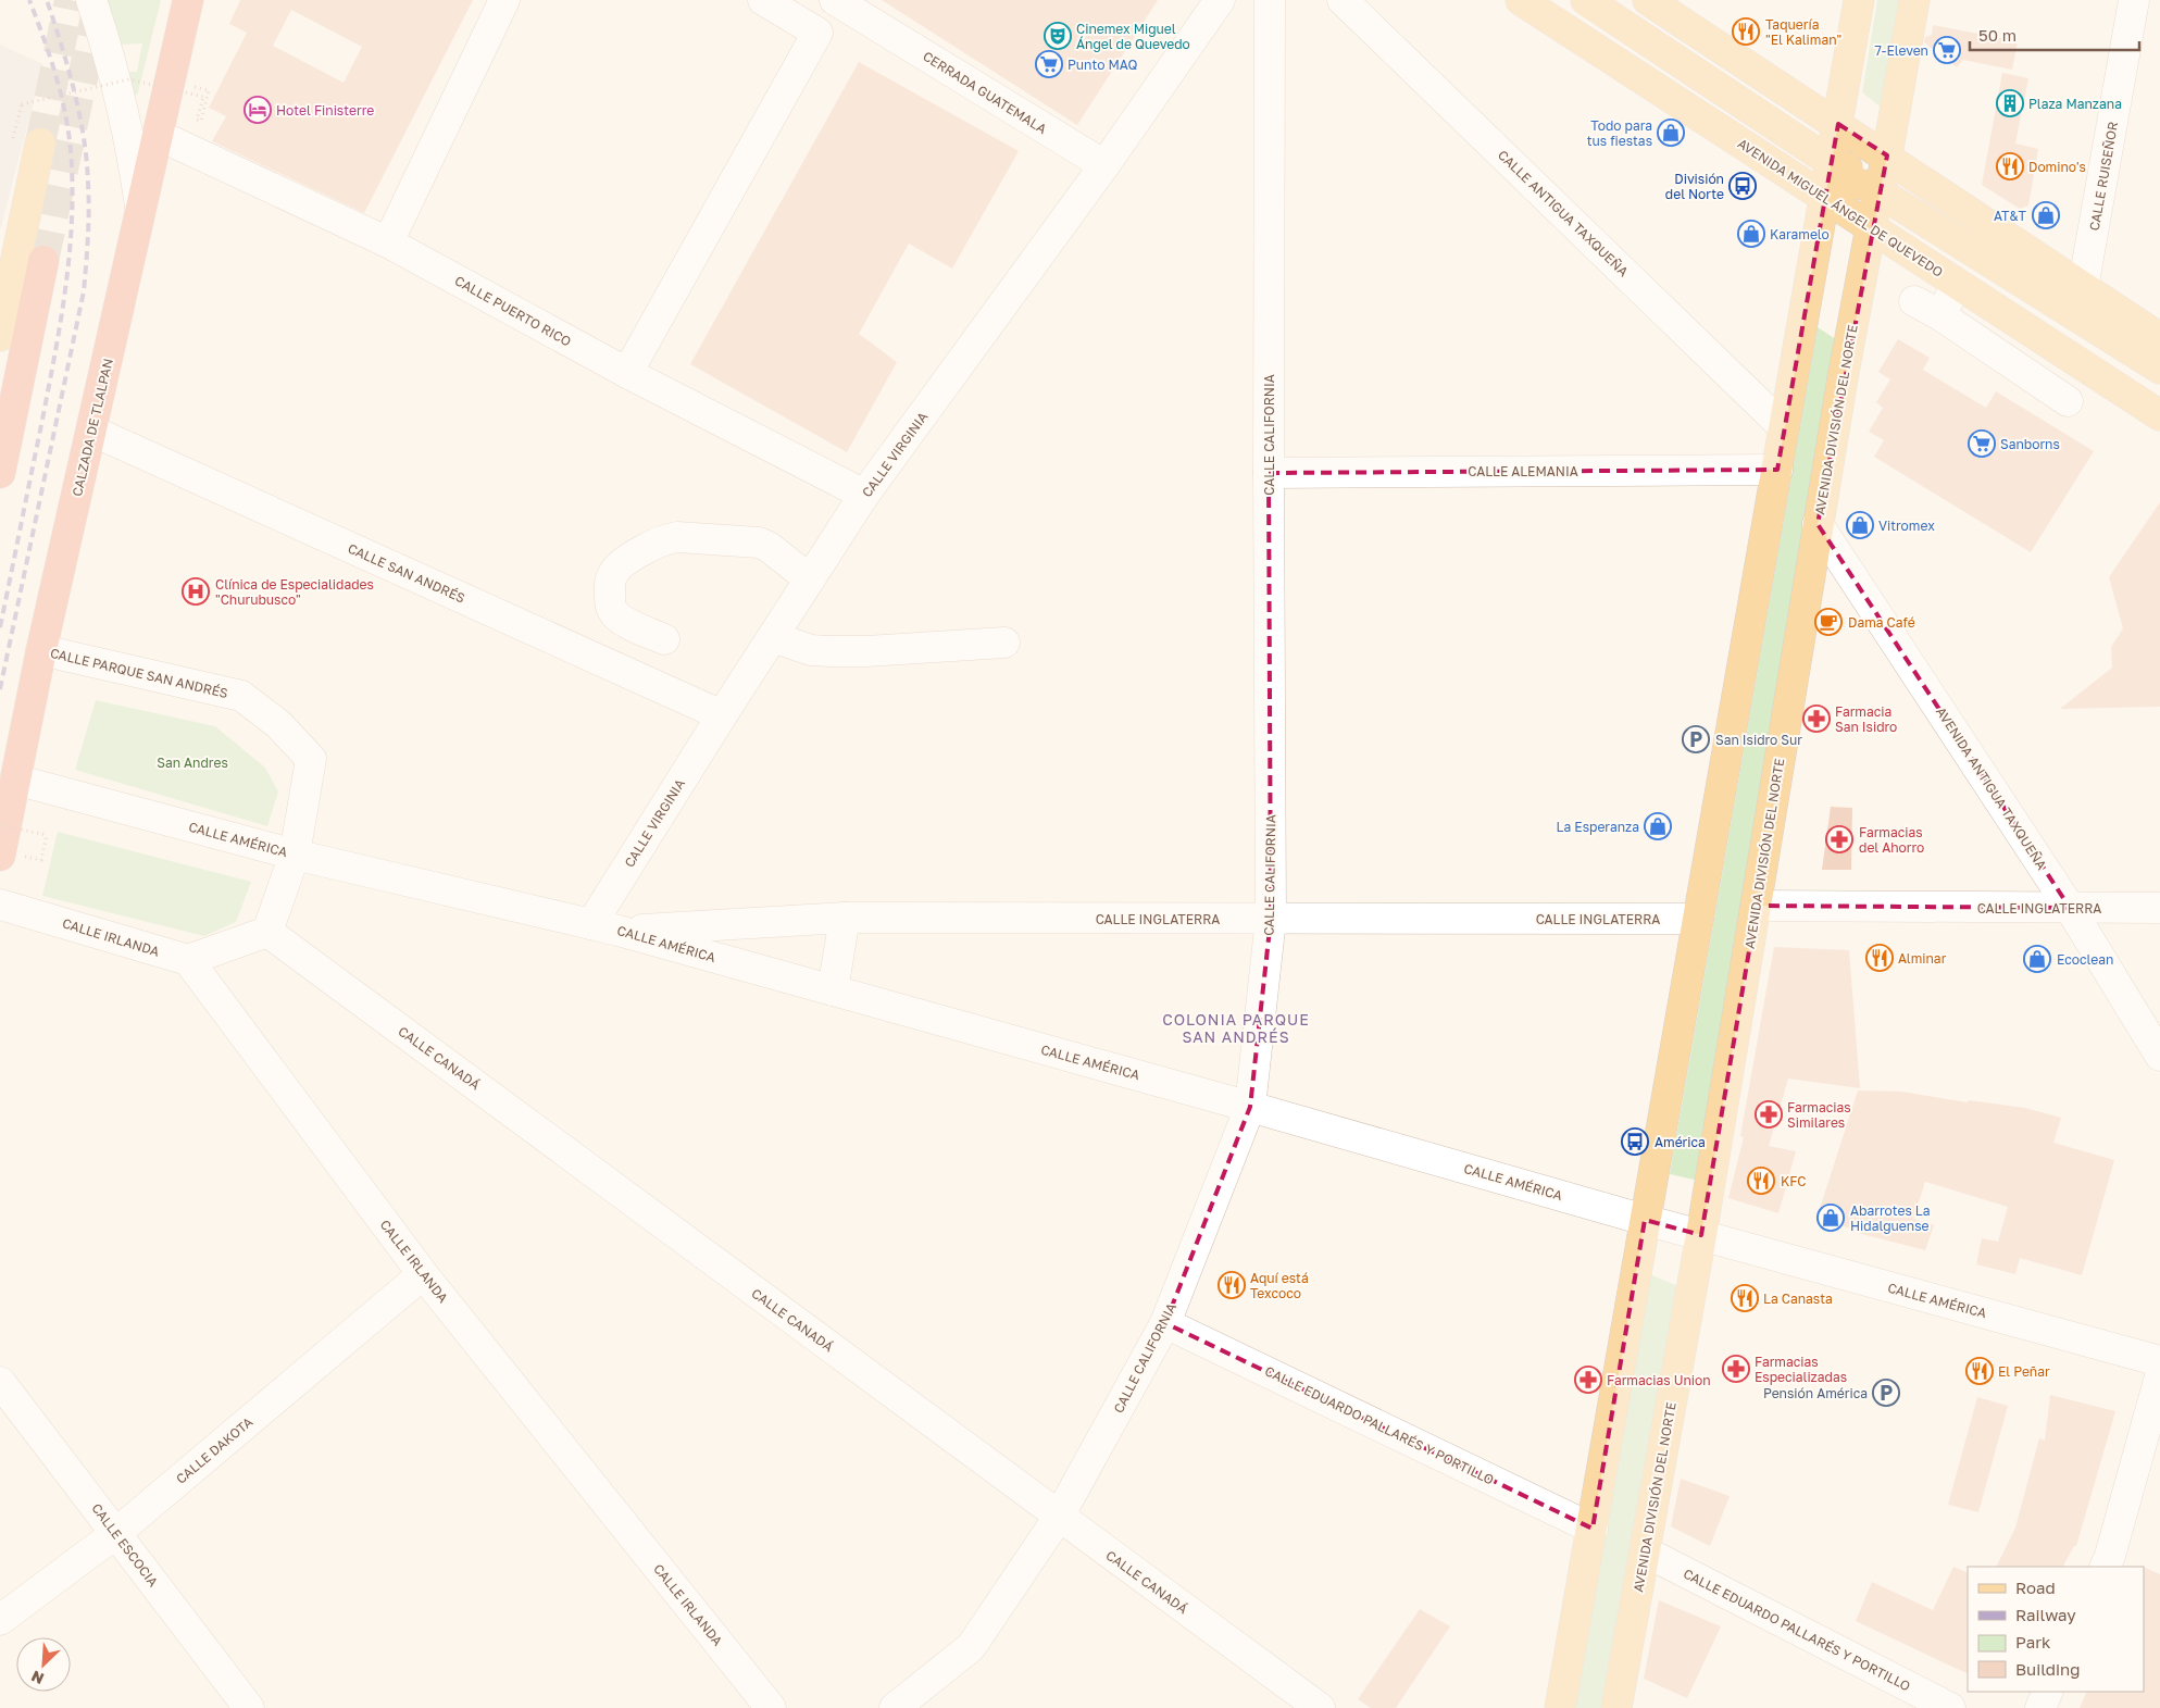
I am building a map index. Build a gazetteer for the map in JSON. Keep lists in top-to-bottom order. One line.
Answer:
{"streets":{"highway":["CALZADA DE TLALPAN"],"main road":["AVENIDA MIGUEL ÁNGEL DE QUEVEDO","AVENIDA DIVISIÓN DEL NORTE"],"street":["CERRADA GUATEMALA","CALLE RUISEÑOR","CALLE ANTIGUA TAXQUEÑA","CALLE PUERTO RICO","CALLE CALIFORNIA","CALLE VIRGINIA","CALLE ALEMANIA","CALLE SAN ANDRÉS","CALLE PARQUE SAN ANDRÉS","AVENIDA ANTIGUA TAXQUEÑA","CALLE AMÉRICA","CALLE INGLATERRA","CALLE IRLANDA","CALLE CANADÁ","CALLE EDUARDO PALLARÉS Y PORTILLO","CALLE DAKOTA","CALLE ESCOCIA"]},"crossings":[["CERRADA GUATEMALA","CALLE VIRGINIA"],["AVENIDA MIGUEL ÁNGEL DE QUEVEDO","AVENIDA DIVISIÓN DEL NORTE"],["CALLE PUERTO RICO","CALZADA DE TLALPAN"],["CALLE PUERTO RICO","CALLE VIRGINIA"],["AVENIDA DIVISIÓN DEL NORTE","AVENIDA ANTIGUA TAXQUEÑA"],["AVENIDA DIVISIÓN DEL NORTE","CALLE AMÉRICA"],["AVENIDA DIVISIÓN DEL NORTE","CALLE INGLATERRA"],["AVENIDA DIVISIÓN DEL NORTE","CALLE EDUARDO PALLARÉS Y PORTILLO"],["CALZADA DE TLALPAN","CALLE SAN ANDRÉS"],["CALZADA DE TLALPAN","CALLE PARQUE SAN ANDRÉS"],["CALZADA DE TLALPAN","CALLE AMÉRICA"],["CALLE CALIFORNIA","CALLE ALEMANIA"],["CALLE CALIFORNIA","CALLE AMÉRICA"],["CALLE CALIFORNIA","CALLE INGLATERRA"],["CALLE CALIFORNIA","CALLE CANADÁ"],["CALLE CALIFORNIA","CALLE EDUARDO PALLARÉS Y PORTILLO"],["CALLE VIRGINIA","CALLE SAN ANDRÉS"],["CALLE VIRGINIA","CALLE AMÉRICA"],["CALLE VIRGINIA","CALLE INGLATERRA"],["CALLE PARQUE SAN ANDRÉS","CALLE AMÉRICA"],["AVENIDA ANTIGUA TAXQUEÑA","CALLE INGLATERRA"],["CALLE AMÉRICA","CALLE INGLATERRA"],["CALLE IRLANDA","CALLE DAKOTA"],["CALLE DAKOTA","CALLE ESCOCIA"]],"districts":["COLONIA PARQUE SAN ANDRÉS"],"parks":["San Andres"],"places":{"restaurant":["Taquería \"El Kaliman\"","Domino's","Alminar","KFC","Aquí está Texcoco","La Canasta","El Peñar"],"theatre":["Cinemex Miguel Ángel de Quevedo"],"supermarket":["7-Eleven","Punto MAQ","Sanborns"],"building":["Plaza Manzana"],"hotel":["Hotel Finisterre"],"shop":["Todo para tus fiestas","AT&T","Karamelo","Vitromex","La Esperanza","Ecoclean","Abarrotes La Hidalguense"],"bus stop":["División del Norte","América"],"hospital":["Clínica de Especialidades \"Churubusco\""],"cafe":["Dama Café"],"pharmacy":["Farmacia San Isidro","Farmacias del Ahorro","Farmacias Similares","Farmacias Especializadas","Farmacias Union"],"parking":["San Isidro Sur","Pensión América"]},"legend":["Road","Railway","Park","Building"],"scale_bar":"50 m","north":"bottom left"}
